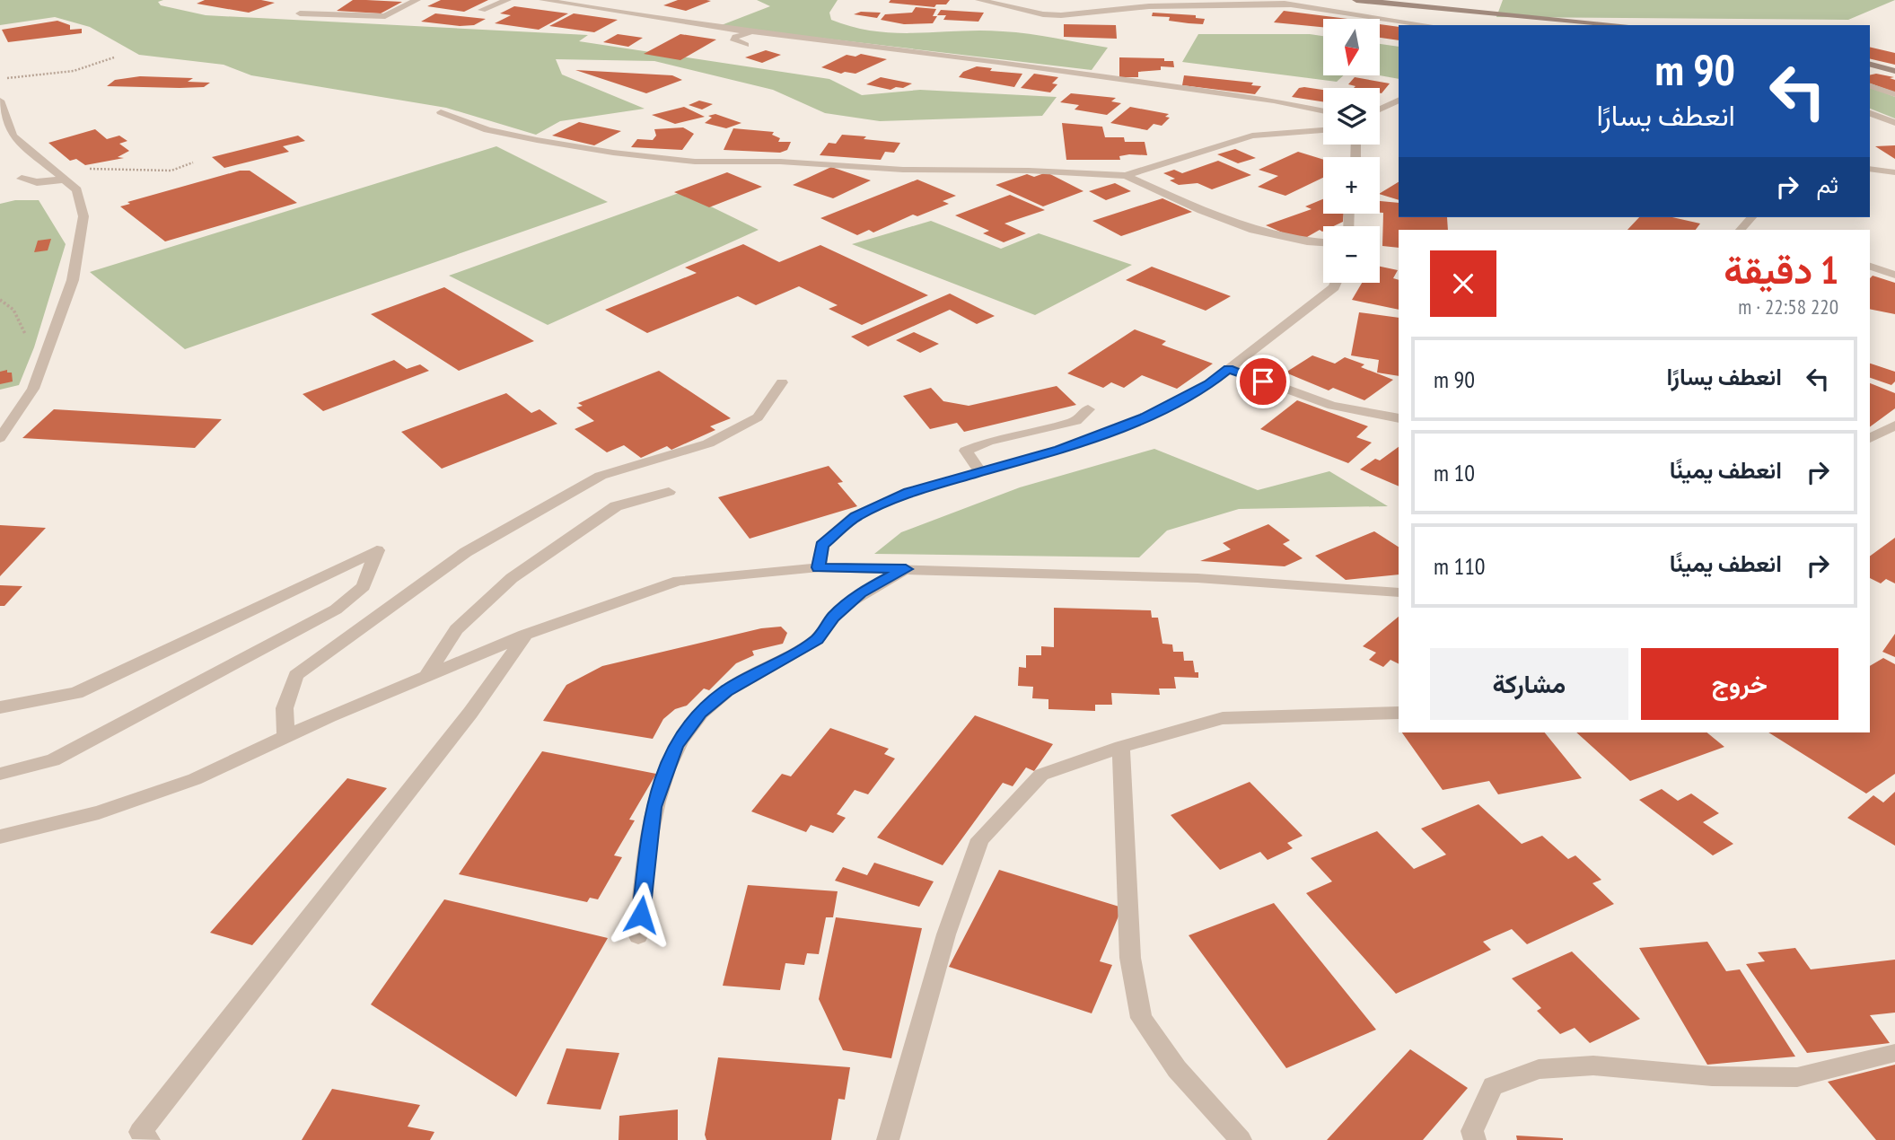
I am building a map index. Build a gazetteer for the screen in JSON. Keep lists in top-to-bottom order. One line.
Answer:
{"north":"bottom","page":{"map_buttons":["+","−"],"turn":["90 m","انعطف يسارًا"],"then":"ثم","heading":["1 دقيقة","220 m · 22:58"],"list":[{"name":"انعطف يسارًا","value":"90 m"},{"name":"انعطف يمينًا","value":"10 m"},{"name":"انعطف يمينًا","value":"110 m"}],"buttons":["خروج","مشاركة"]}}
